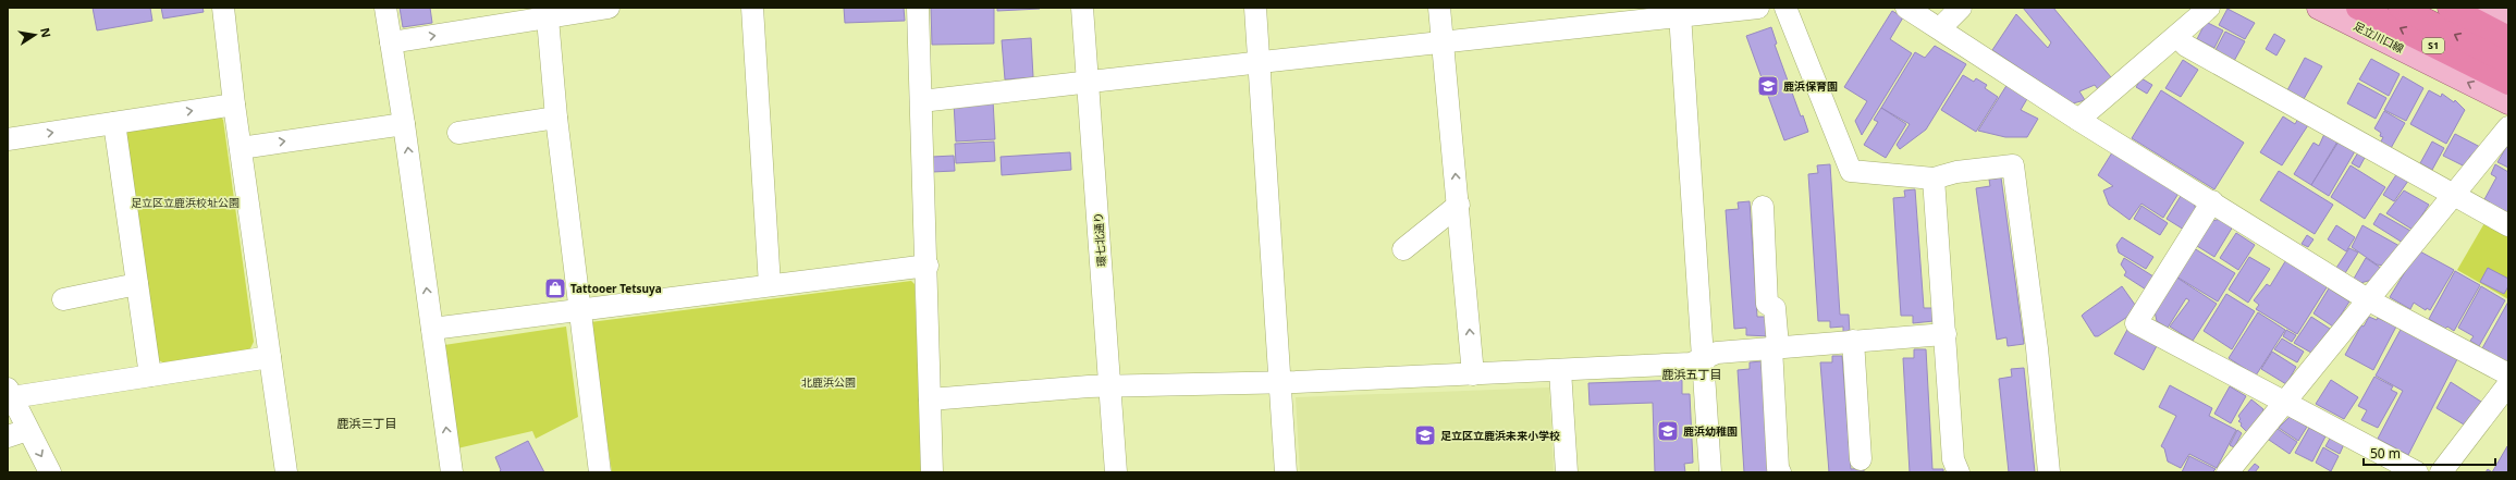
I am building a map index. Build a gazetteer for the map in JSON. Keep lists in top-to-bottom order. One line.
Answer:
{"streets":{"highway":["S1"],"main road":["足立川口線"],"street":["環七北通り"]},"one_way":["足立川口線"],"districts":["鹿浜五丁目","鹿浜三丁目"],"parks":["足立区立鹿浜校址公園","北鹿浜公園"],"places":{"school or university":["鹿浜保育園","鹿浜幼稚園","足立区立鹿浜未来小学校"],"shop":["Tattooer Tetsuya"]},"scale_bar":"50 m","north":"right"}
